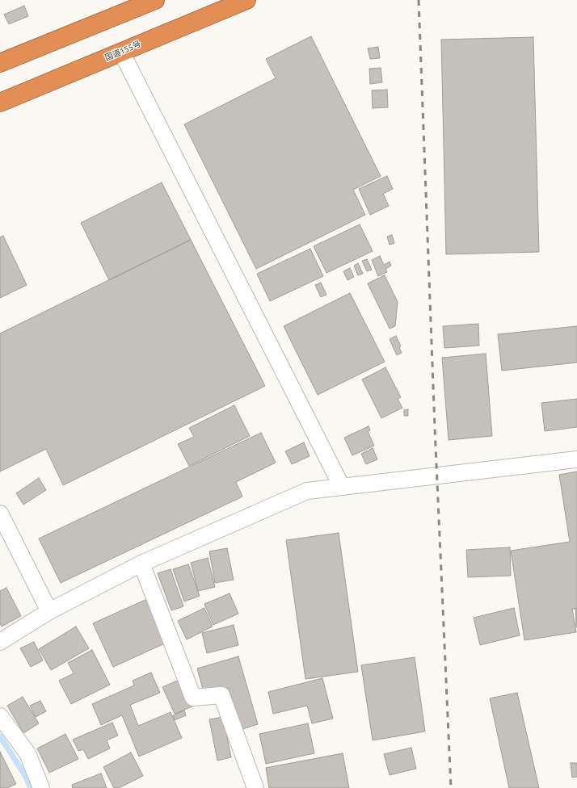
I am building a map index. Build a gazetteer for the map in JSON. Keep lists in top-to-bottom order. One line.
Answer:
{"streets":{"highway":["国道155号"]}}
